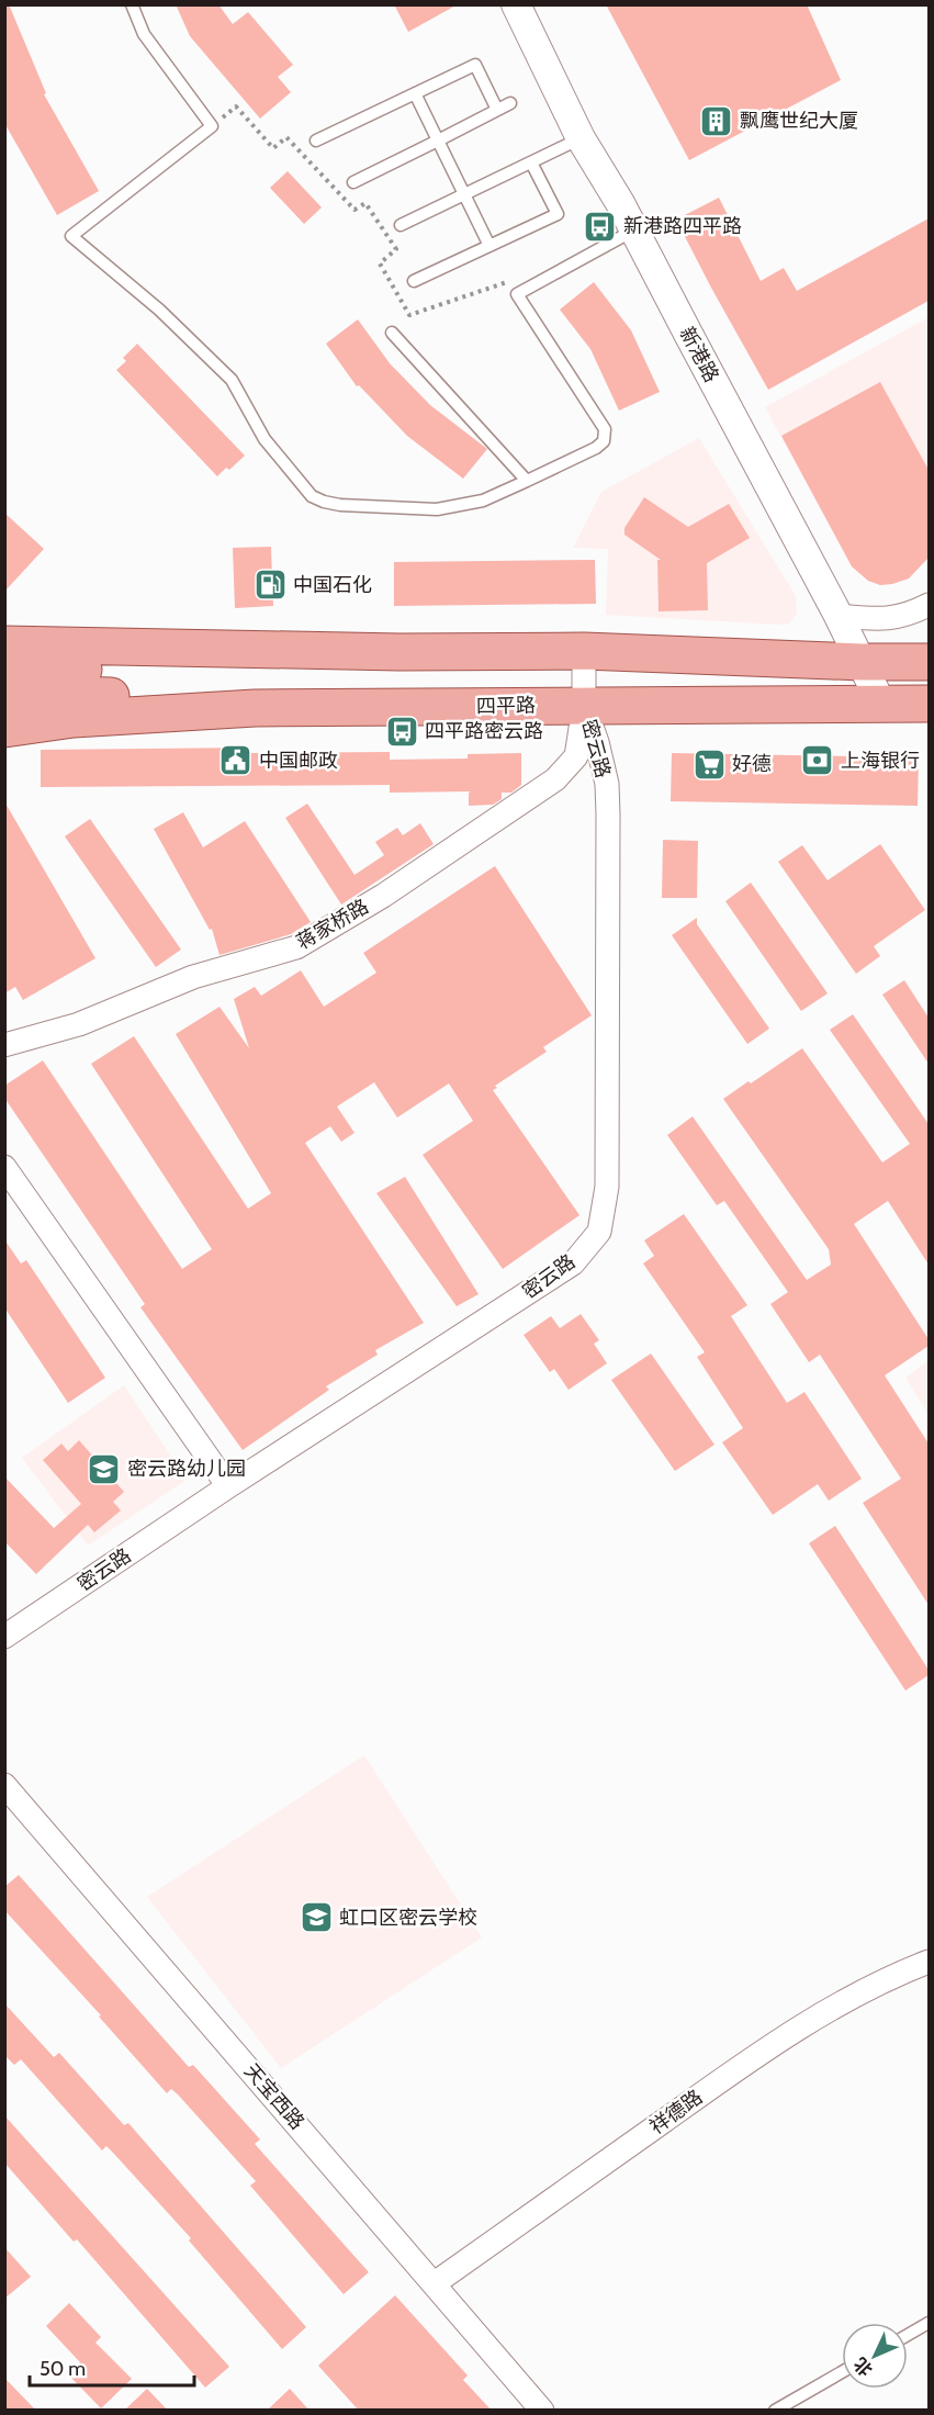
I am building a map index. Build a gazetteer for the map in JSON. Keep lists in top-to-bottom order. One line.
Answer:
{"streets":{"main road":["四平路"],"street":["新港路","密云路","蒋家桥路","天宝西路","祥德路"]},"crossings":[["新港路","四平路"],["四平路","密云路"],["四平路","蒋家桥路"],["密云路","蒋家桥路"],["天宝西路","祥德路"]],"places":{"building":["飘鹰世纪大厦"],"bus stop":["新港路四平路","四平路密云路"],"fuel station":["中国石化"],"public building":["中国邮政"],"bank":["上海银行"],"supermarket":["好德"],"school or university":["密云路幼儿园","虹口区密云学校"]},"scale_bar":"50 m","north":"bottom left"}
